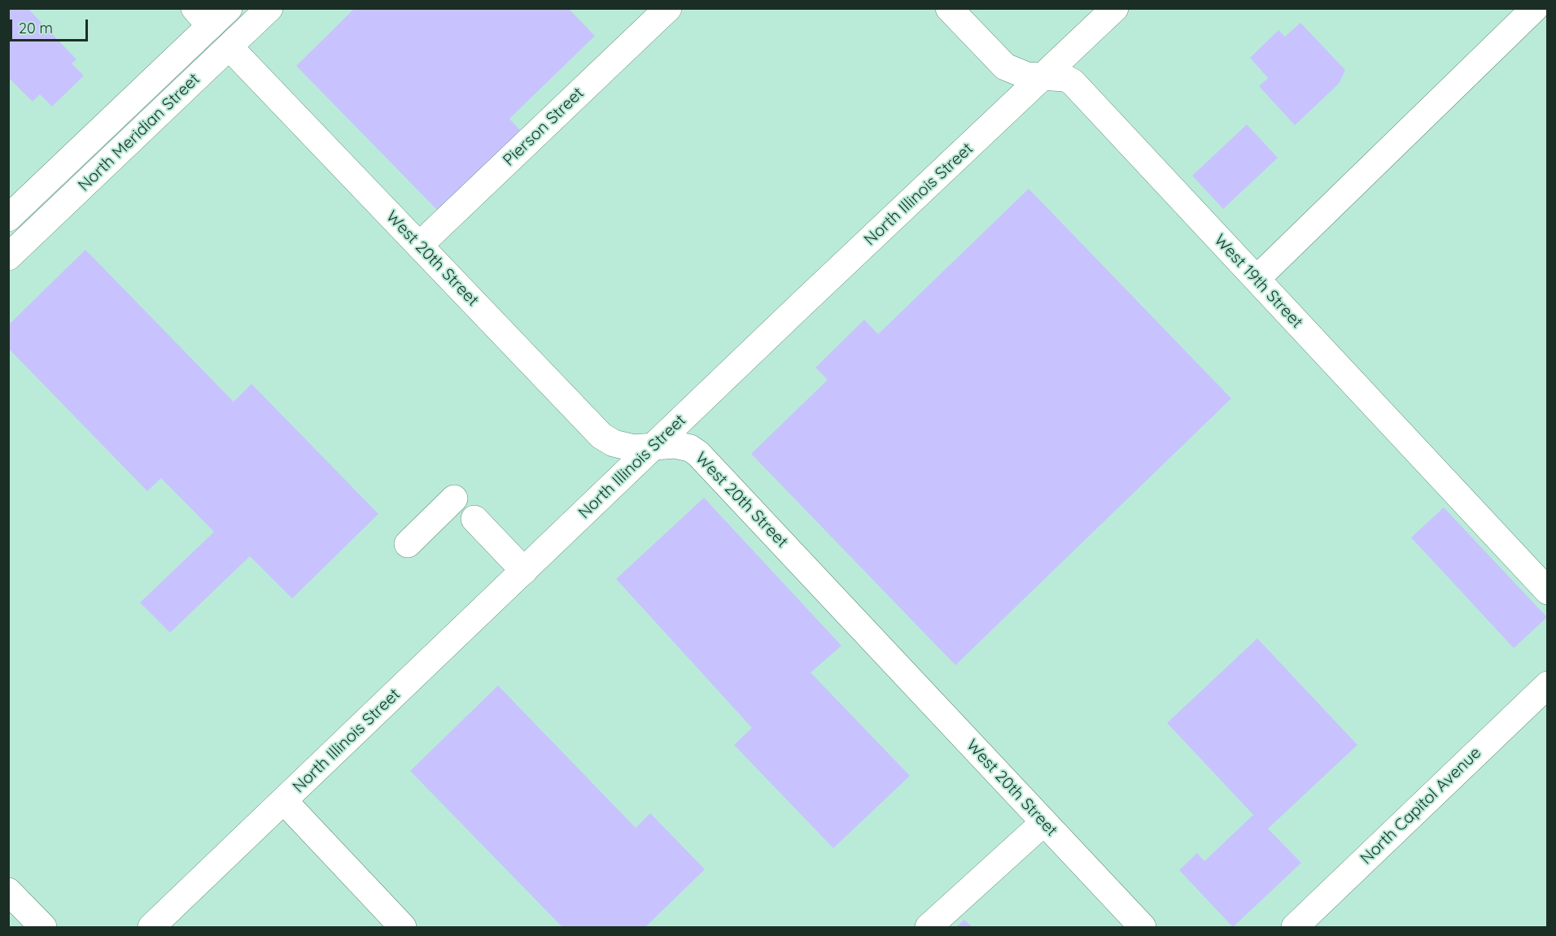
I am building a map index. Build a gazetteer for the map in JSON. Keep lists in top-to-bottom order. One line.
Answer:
{"streets":{"main road":["Pierson Street","North Meridian Street","North Illinois Street","West 20th Street","West 19th Street","North Capitol Avenue"]},"crossings":[["Pierson Street","West 20th Street"],["North Meridian Street","West 20th Street"],["North Illinois Street","West 20th Street"],["North Illinois Street","West 19th Street"]],"scale_bar":"20 m"}
